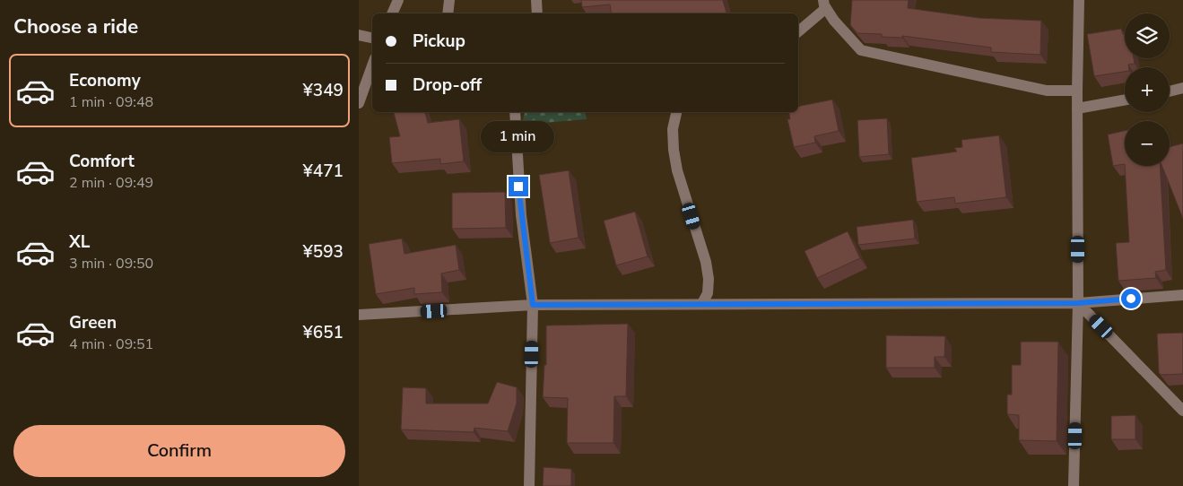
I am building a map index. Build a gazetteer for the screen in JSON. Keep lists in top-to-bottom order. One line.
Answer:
{"page":{"heading":"Choose a ride","map_buttons":["+","−"],"banner":["Pickup","Drop-off"],"list":[{"name":"Economy","note":"1 min · 09:48","value":"¥349"},{"name":"Comfort","note":"2 min · 09:49","value":"¥471"},{"name":"XL","note":"3 min · 09:50","value":"¥593"},{"name":"Green","note":"4 min · 09:51","value":"¥651"}],"bubble":"1 min","buttons":"Confirm"}}
